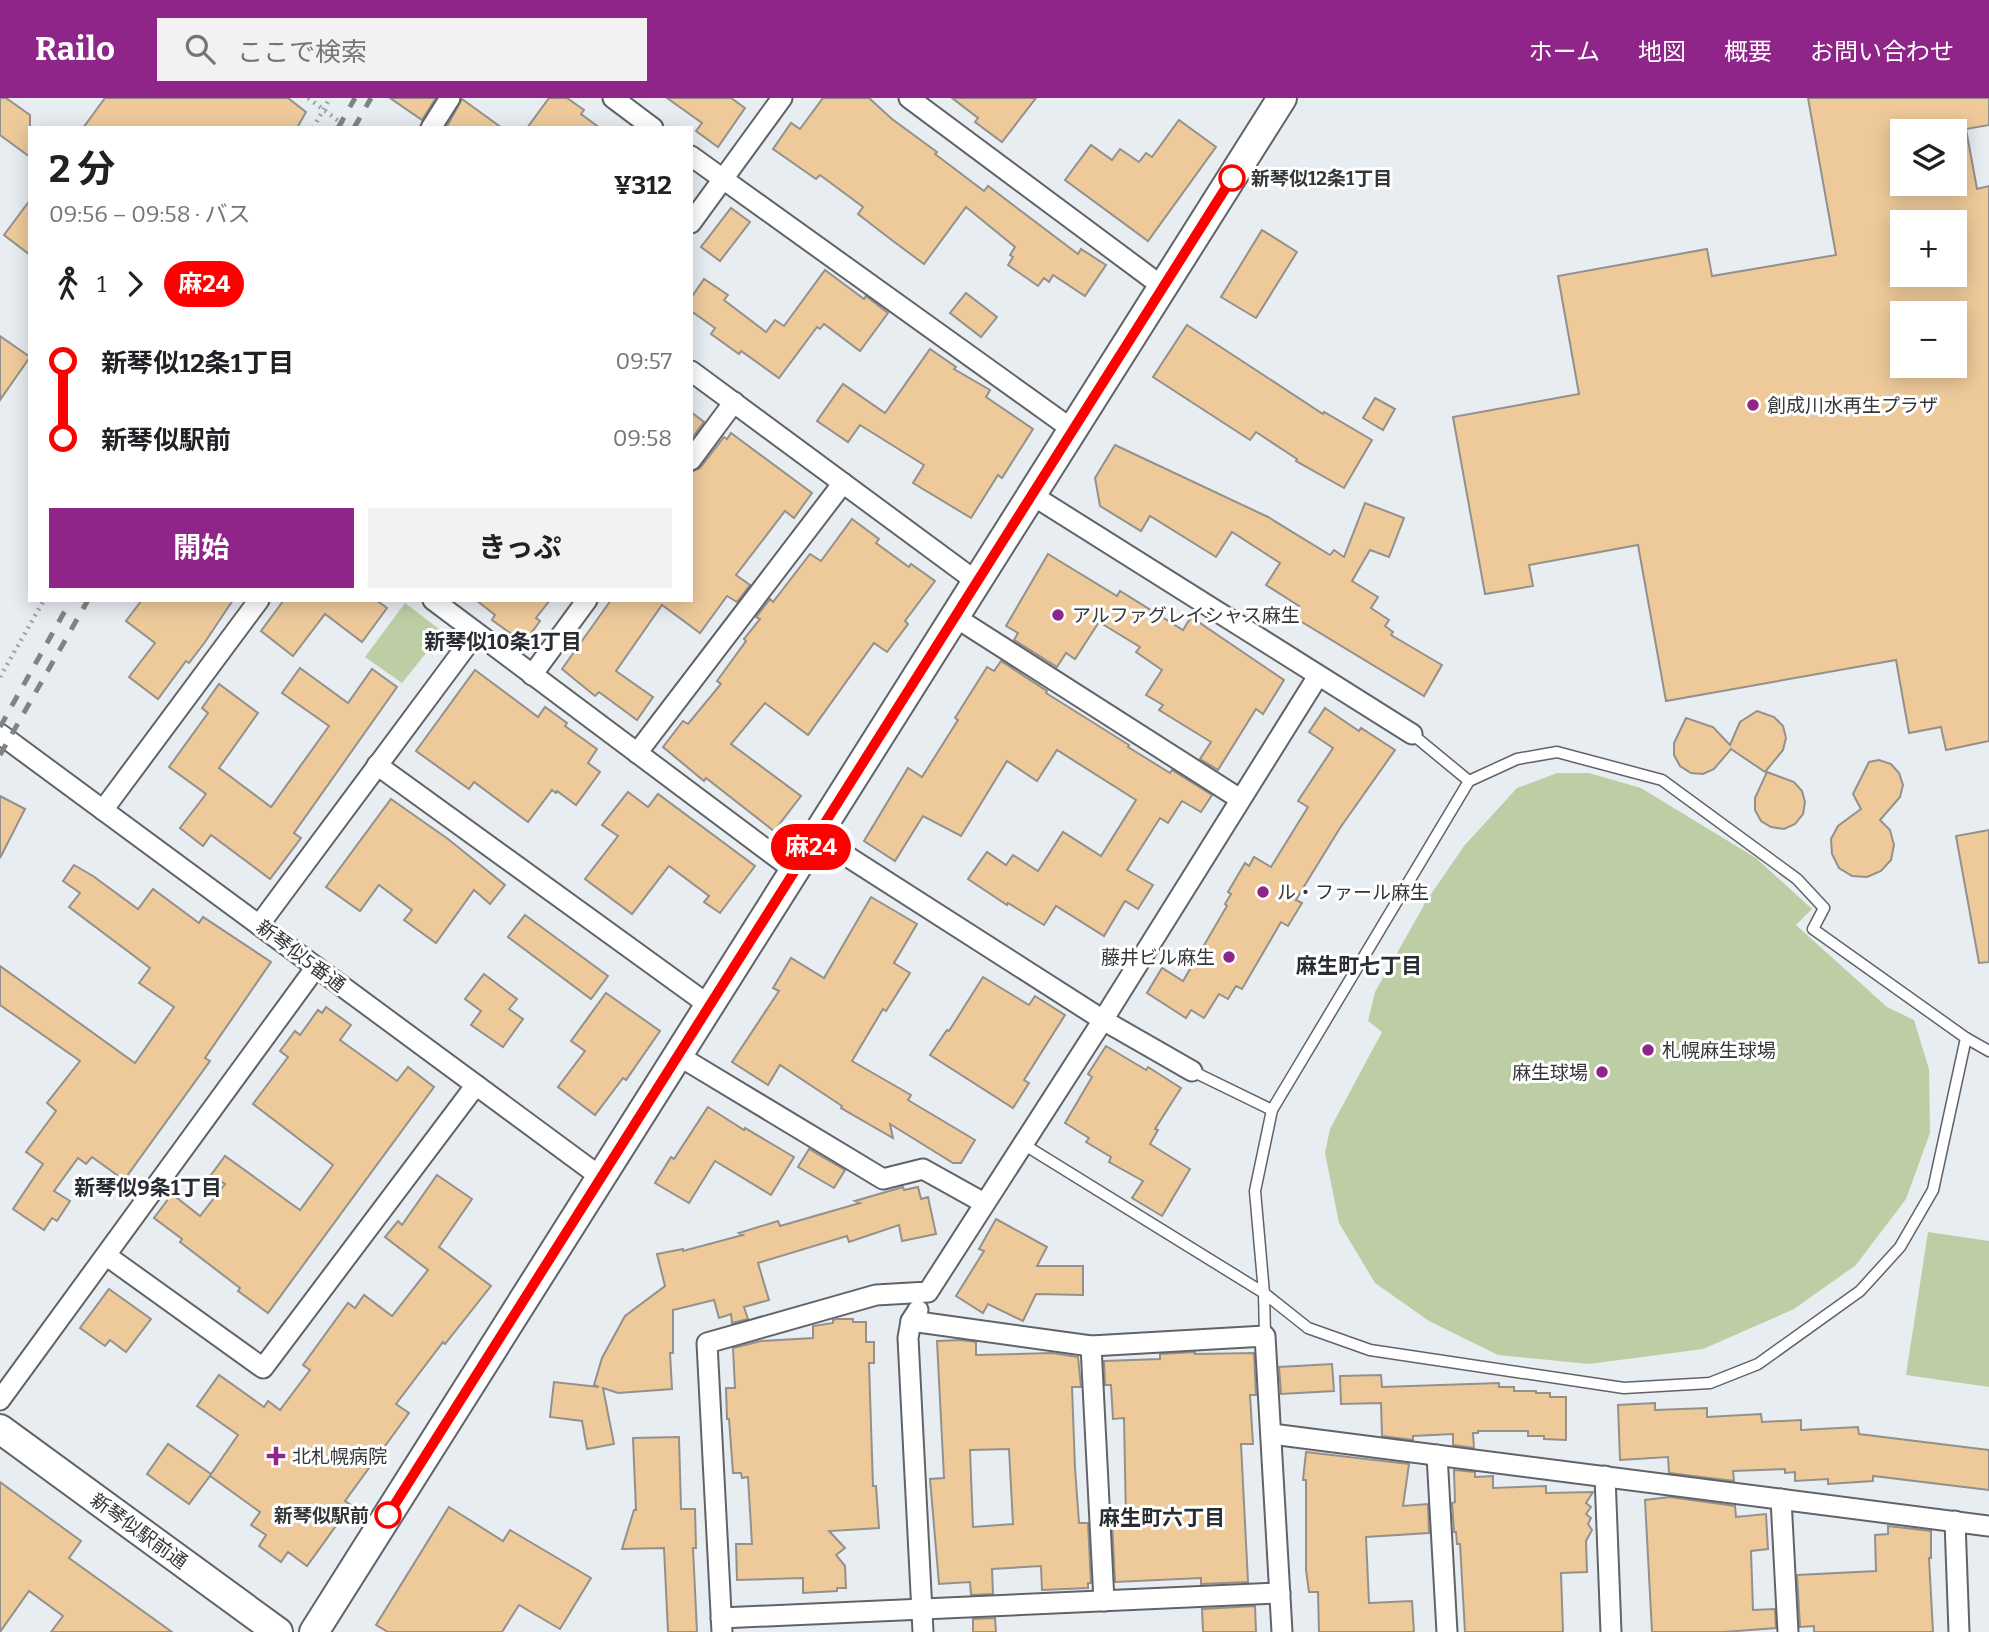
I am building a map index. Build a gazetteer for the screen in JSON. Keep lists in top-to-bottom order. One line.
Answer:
{"streets":{"main road":["新琴似駅前通"],"street":["新琴似5番通"]},"districts":["新琴似10条1丁目","麻生町七丁目","新琴似9条1丁目","麻生町六丁目"],"places":{"other":["新琴似12条1丁目","創成川水再生プラザ","アルファグレイシャス麻生","ル・ファール麻生","藤井ビル麻生","札幌麻生球場","麻生球場","新琴似駅前"],"health":["北札幌病院"]},"lines":["bus line 麻24"],"page":{"header":"Railo","search":"ここで検索","nav":["ホーム","地図","概要","お問い合わせ"],"on_map":"麻24","map_buttons":["+","−"],"heading":["2 分","09:56 – 09:58 · バス","¥312"],"legs":["1","麻24"],"list":[{"name":"新琴似12条1丁目","value":"09:57"},{"name":"新琴似駅前","value":"09:58"}],"buttons":["開始","きっぷ"]}}
